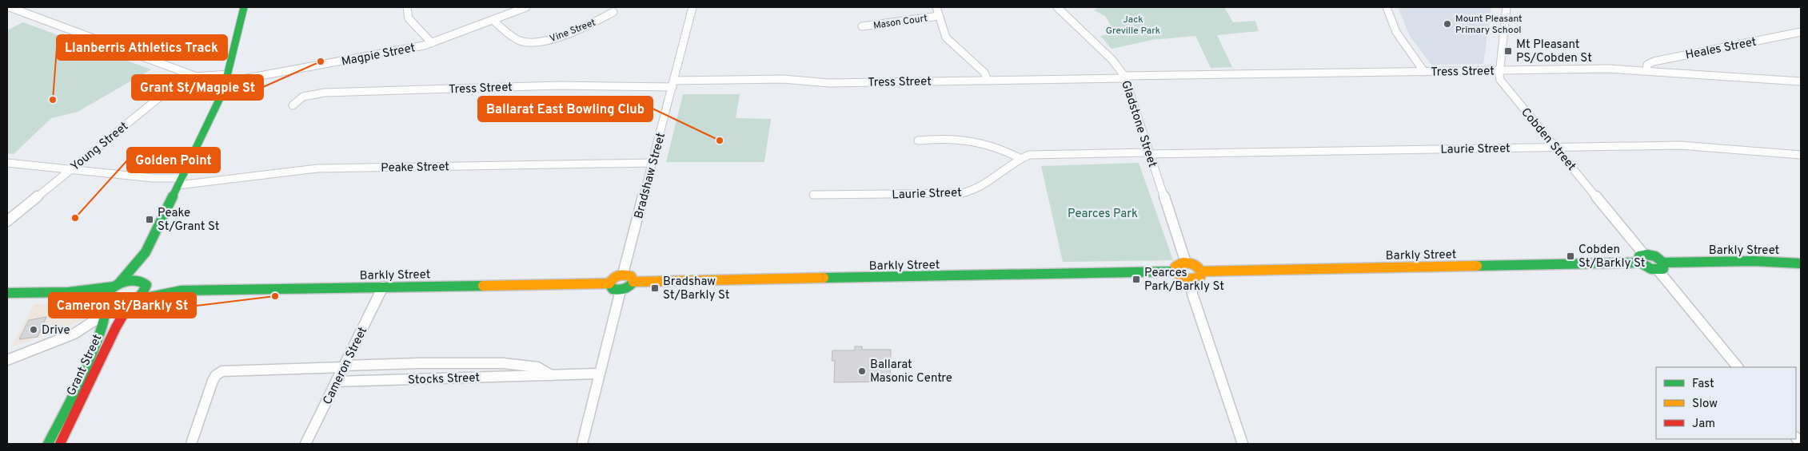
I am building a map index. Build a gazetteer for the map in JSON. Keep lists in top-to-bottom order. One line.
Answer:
{"streets":{"main road":["Barkly Street","Grant Street"],"street":["Mason Court","Vine Street","Heales Street","Magpie Street","Tress Street","Gladstone Street","Cobden Street","Young Street","Laurie Street","Peake Street","Bradshaw Street","Cameron Street","Stocks Street"]},"crossings":[["Vine Street","Magpie Street"],["Heales Street","Tress Street"],["Magpie Street","Young Street"],["Tress Street","Gladstone Street"],["Tress Street","Cobden Street"],["Tress Street","Bradshaw Street"],["Gladstone Street","Laurie Street"],["Gladstone Street","Barkly Street"],["Cobden Street","Laurie Street"],["Cobden Street","Barkly Street"],["Young Street","Peake Street"],["Peake Street","Bradshaw Street"],["Bradshaw Street","Barkly Street"],["Barkly Street","Grant Street"],["Barkly Street","Cameron Street"],["Cameron Street","Stocks Street"]],"parks":["Jack Greville Park","Pearces Park"],"places":{"other":["Mount Pleasant Primary School","Grant St/Magpie St","Llanberris Athletics Track","Ballarat East Bowling Club","Golden Point","Cameron St/Barkly St","Drive","Ballarat Masonic Centre"],"transit":["Mt Pleasant PS/Cobden St","Peake St/Grant St","Cobden St/Barkly St","Pearces Park/Barkly St","Bradshaw St/Barkly St"]},"legend":["Fast","Slow","Jam"]}
